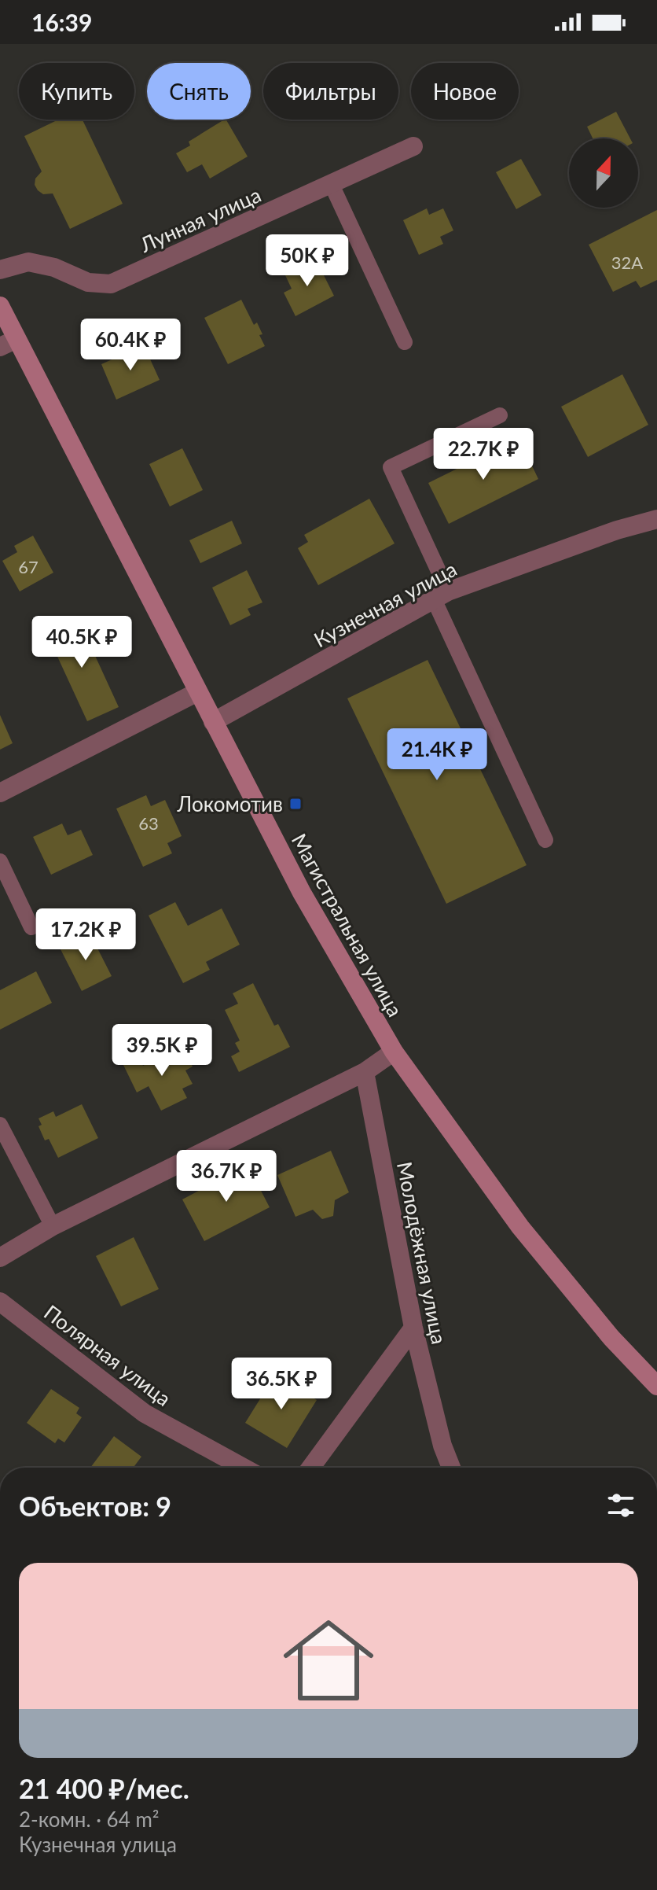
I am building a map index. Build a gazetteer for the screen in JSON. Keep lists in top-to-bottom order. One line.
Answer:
{"streets":{"main road":["Магистральная улица"],"street":["Лунная улица","Кузнечная улица","Молодёжная улица","Полярная улица"]},"crossings":[["Кузнечная улица","Магистральная улица"]],"places":{"transit":["Локомотив"]},"house_numbers":["32А","67","63"],"north":"top","page":{"status":"16:39","chip":["Купить","Снять","Фильтры","Новое"],"price":["50K ₽","60.4K ₽","22.7K ₽","40.5K ₽","21.4K ₽","17.2K ₽","39.5K ₽","36.7K ₽","36.5K ₽"],"heading":"Объектов: 9","list":[{"name":"21 400 ₽/мес.","note":"2-комн. · 64 m² · Кузнечная улица"}]}}
